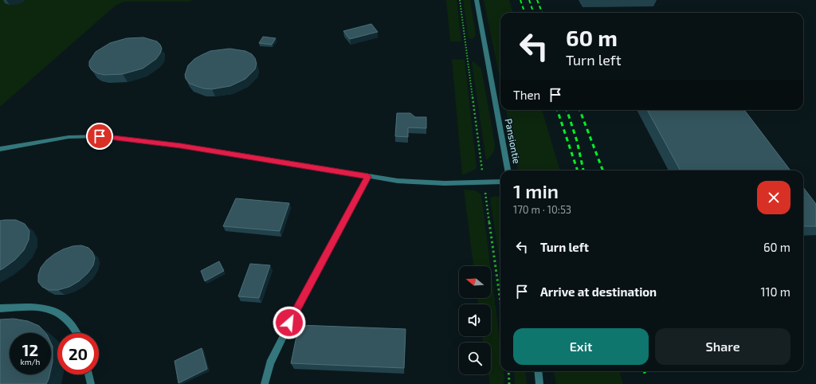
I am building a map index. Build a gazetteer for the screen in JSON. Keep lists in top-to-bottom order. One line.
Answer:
{"streets":{"street":["Pansiontie"]},"north":"left","page":{"turn":["60 m","Turn left"],"then":"Then","heading":["1 min","170 m · 10:53"],"list":[{"name":"Turn left","value":"60 m"},{"name":"Arrive at destination","value":"110 m"}],"buttons":["Exit","Share"],"speed":"12 km/h","limit":"20"}}
